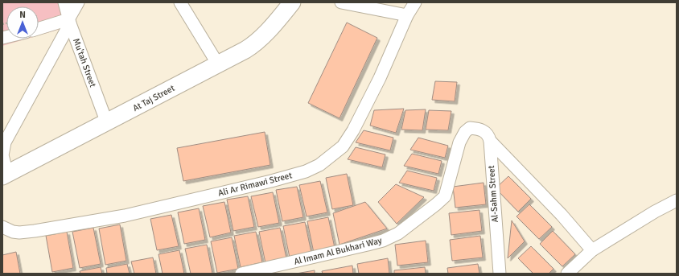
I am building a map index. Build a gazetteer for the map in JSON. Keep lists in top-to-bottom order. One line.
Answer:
{"streets":{"street":["Mu'tah Street","At Taj Street","Ali Ar Rimawi Street","Al-Sahm Street","Al Imam Al Bukhari Way"]},"crossings":[["Mu'tah Street","At Taj Street"],["Al-Sahm Street","Al Imam Al Bukhari Way"]],"north":"top"}
